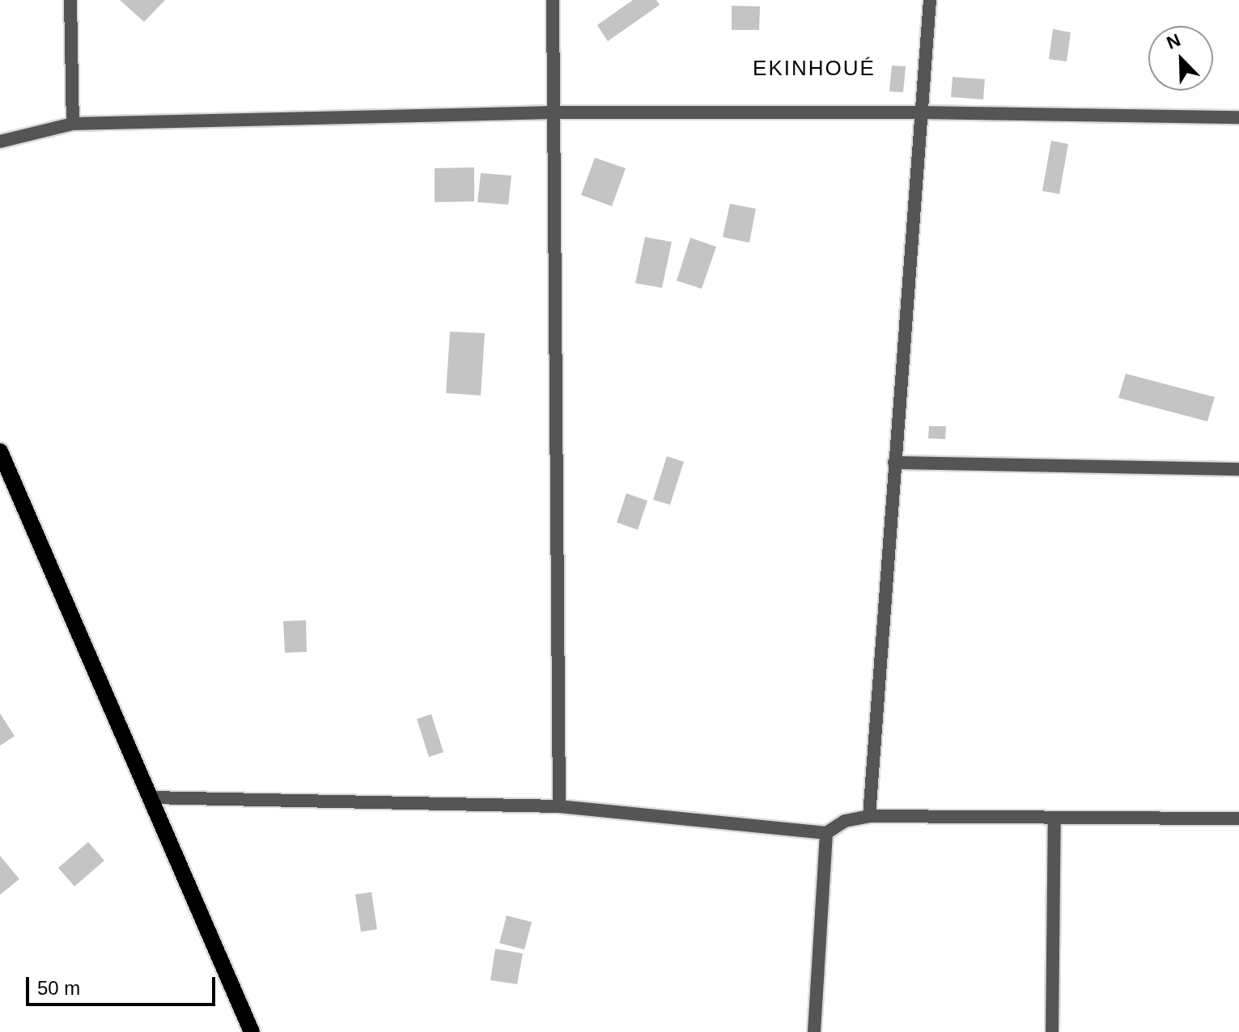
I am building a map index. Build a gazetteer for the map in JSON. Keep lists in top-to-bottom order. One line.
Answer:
{"districts":["EKINHOUÉ"],"scale_bar":"50 m","north":"top left"}
